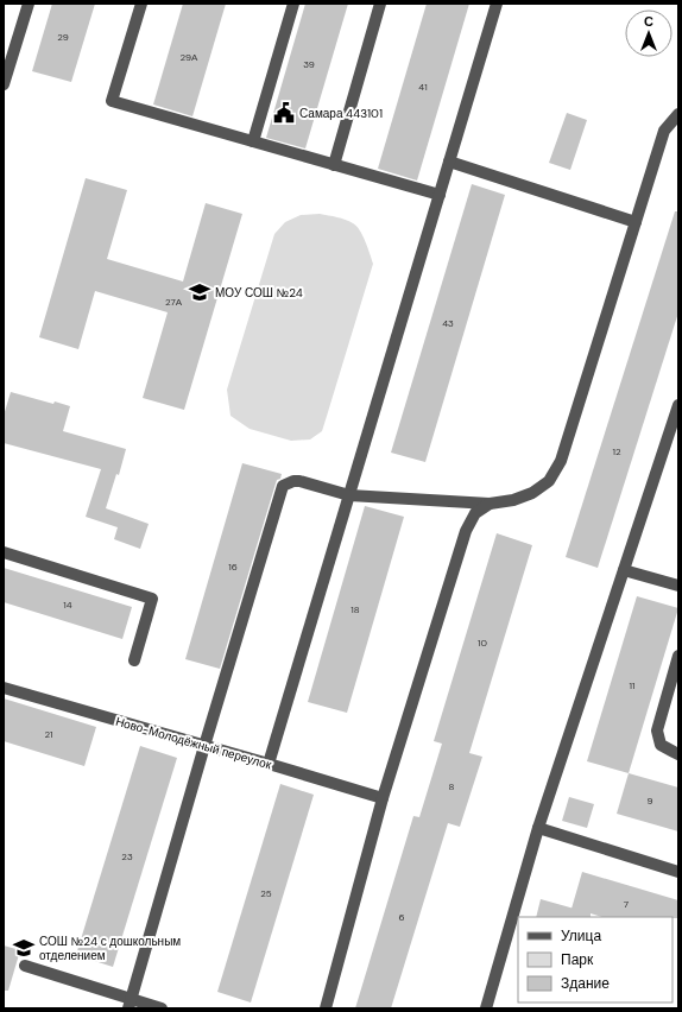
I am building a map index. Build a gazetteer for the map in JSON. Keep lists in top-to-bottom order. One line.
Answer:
{"streets":{"street":["Ново-Молодёжный переулок"]},"places":{"public building":["Самара 443101"],"school or university":["МОУ СОШ №24","СОШ №24 с дошкольным отделением"]},"house_numbers":["29","29А","39","41","27А","43","12","16","14","18","10","11","21","8","9","23","25","7","6"],"legend":["Улица","Парк","Здание"],"north":"top"}
